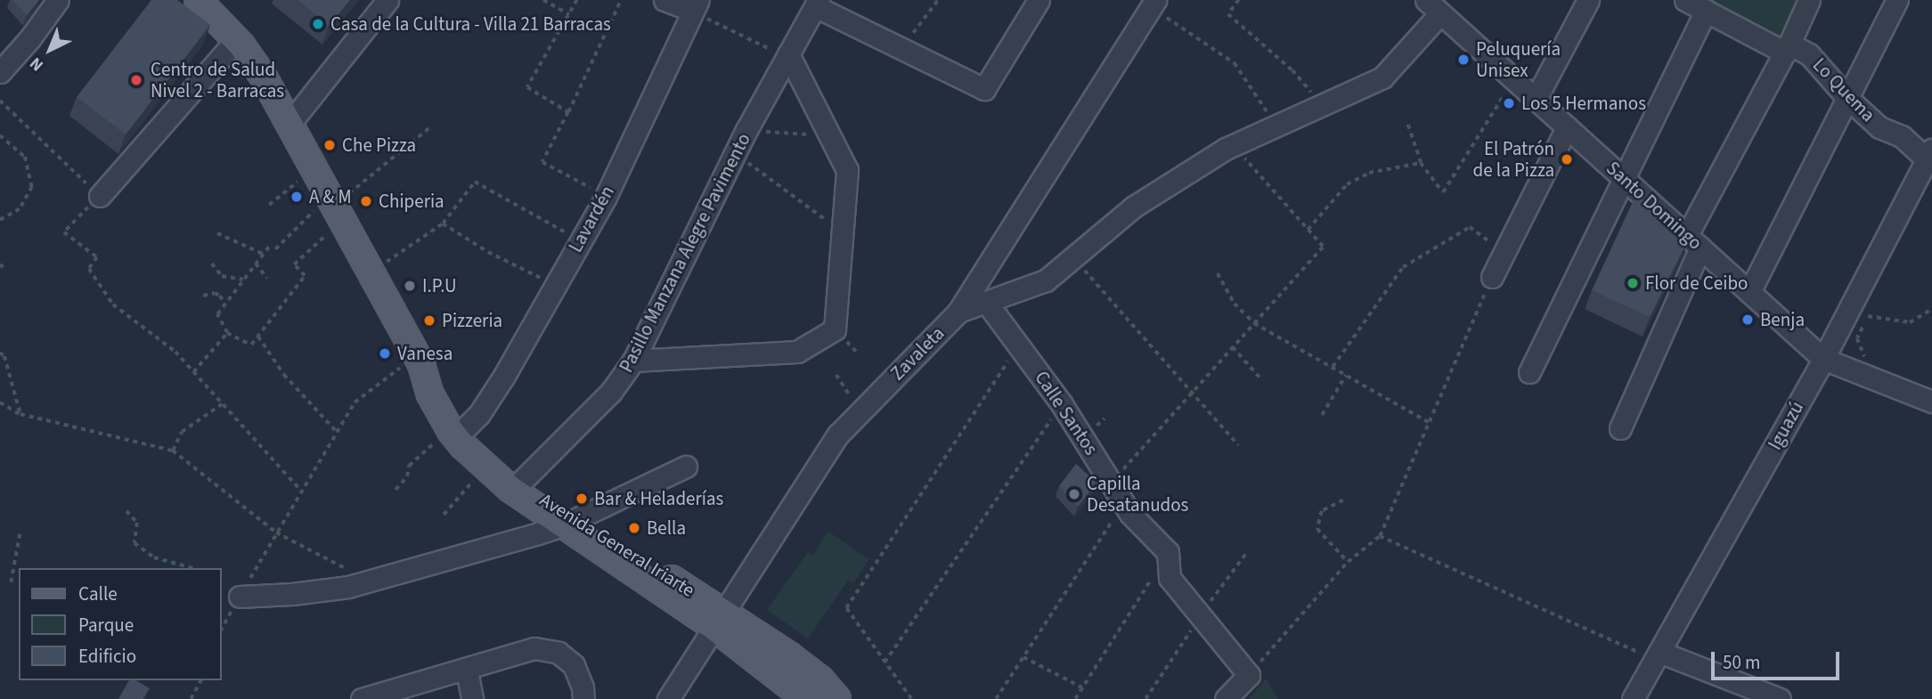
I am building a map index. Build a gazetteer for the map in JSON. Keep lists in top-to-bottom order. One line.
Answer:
{"streets":{"main road":["Avenida General Iriarte"],"street":["Lo Quema","Santo Domingo","Lavardén","Pasillo Manzana Alegre Pavimento","Zavaleta","Calle Santos","Iguazú"]},"crossings":[["Lo Quema","Iguazú"],["Santo Domingo","Iguazú"],["Lavardén","Avenida General Iriarte"],["Pasillo Manzana Alegre Pavimento","Avenida General Iriarte"],["Zavaleta","Avenida General Iriarte"]],"places":["Casa de la Cultura - Villa 21 Barracas","Peluquería Unisex","Centro de Salud Nivel 2 - Barracas","Los 5 Hermanos","Che Pizza","El Patrón de la Pizza","A & M","Chiperia","Flor de Ceibo","I.P.U","Benja","Pizzeria","Vanesa","Capilla Desatanudos","Bar & Heladerías","Bella"],"legend":["Calle","Parque","Edificio"],"scale_bar":"50 m","north":"bottom left"}
